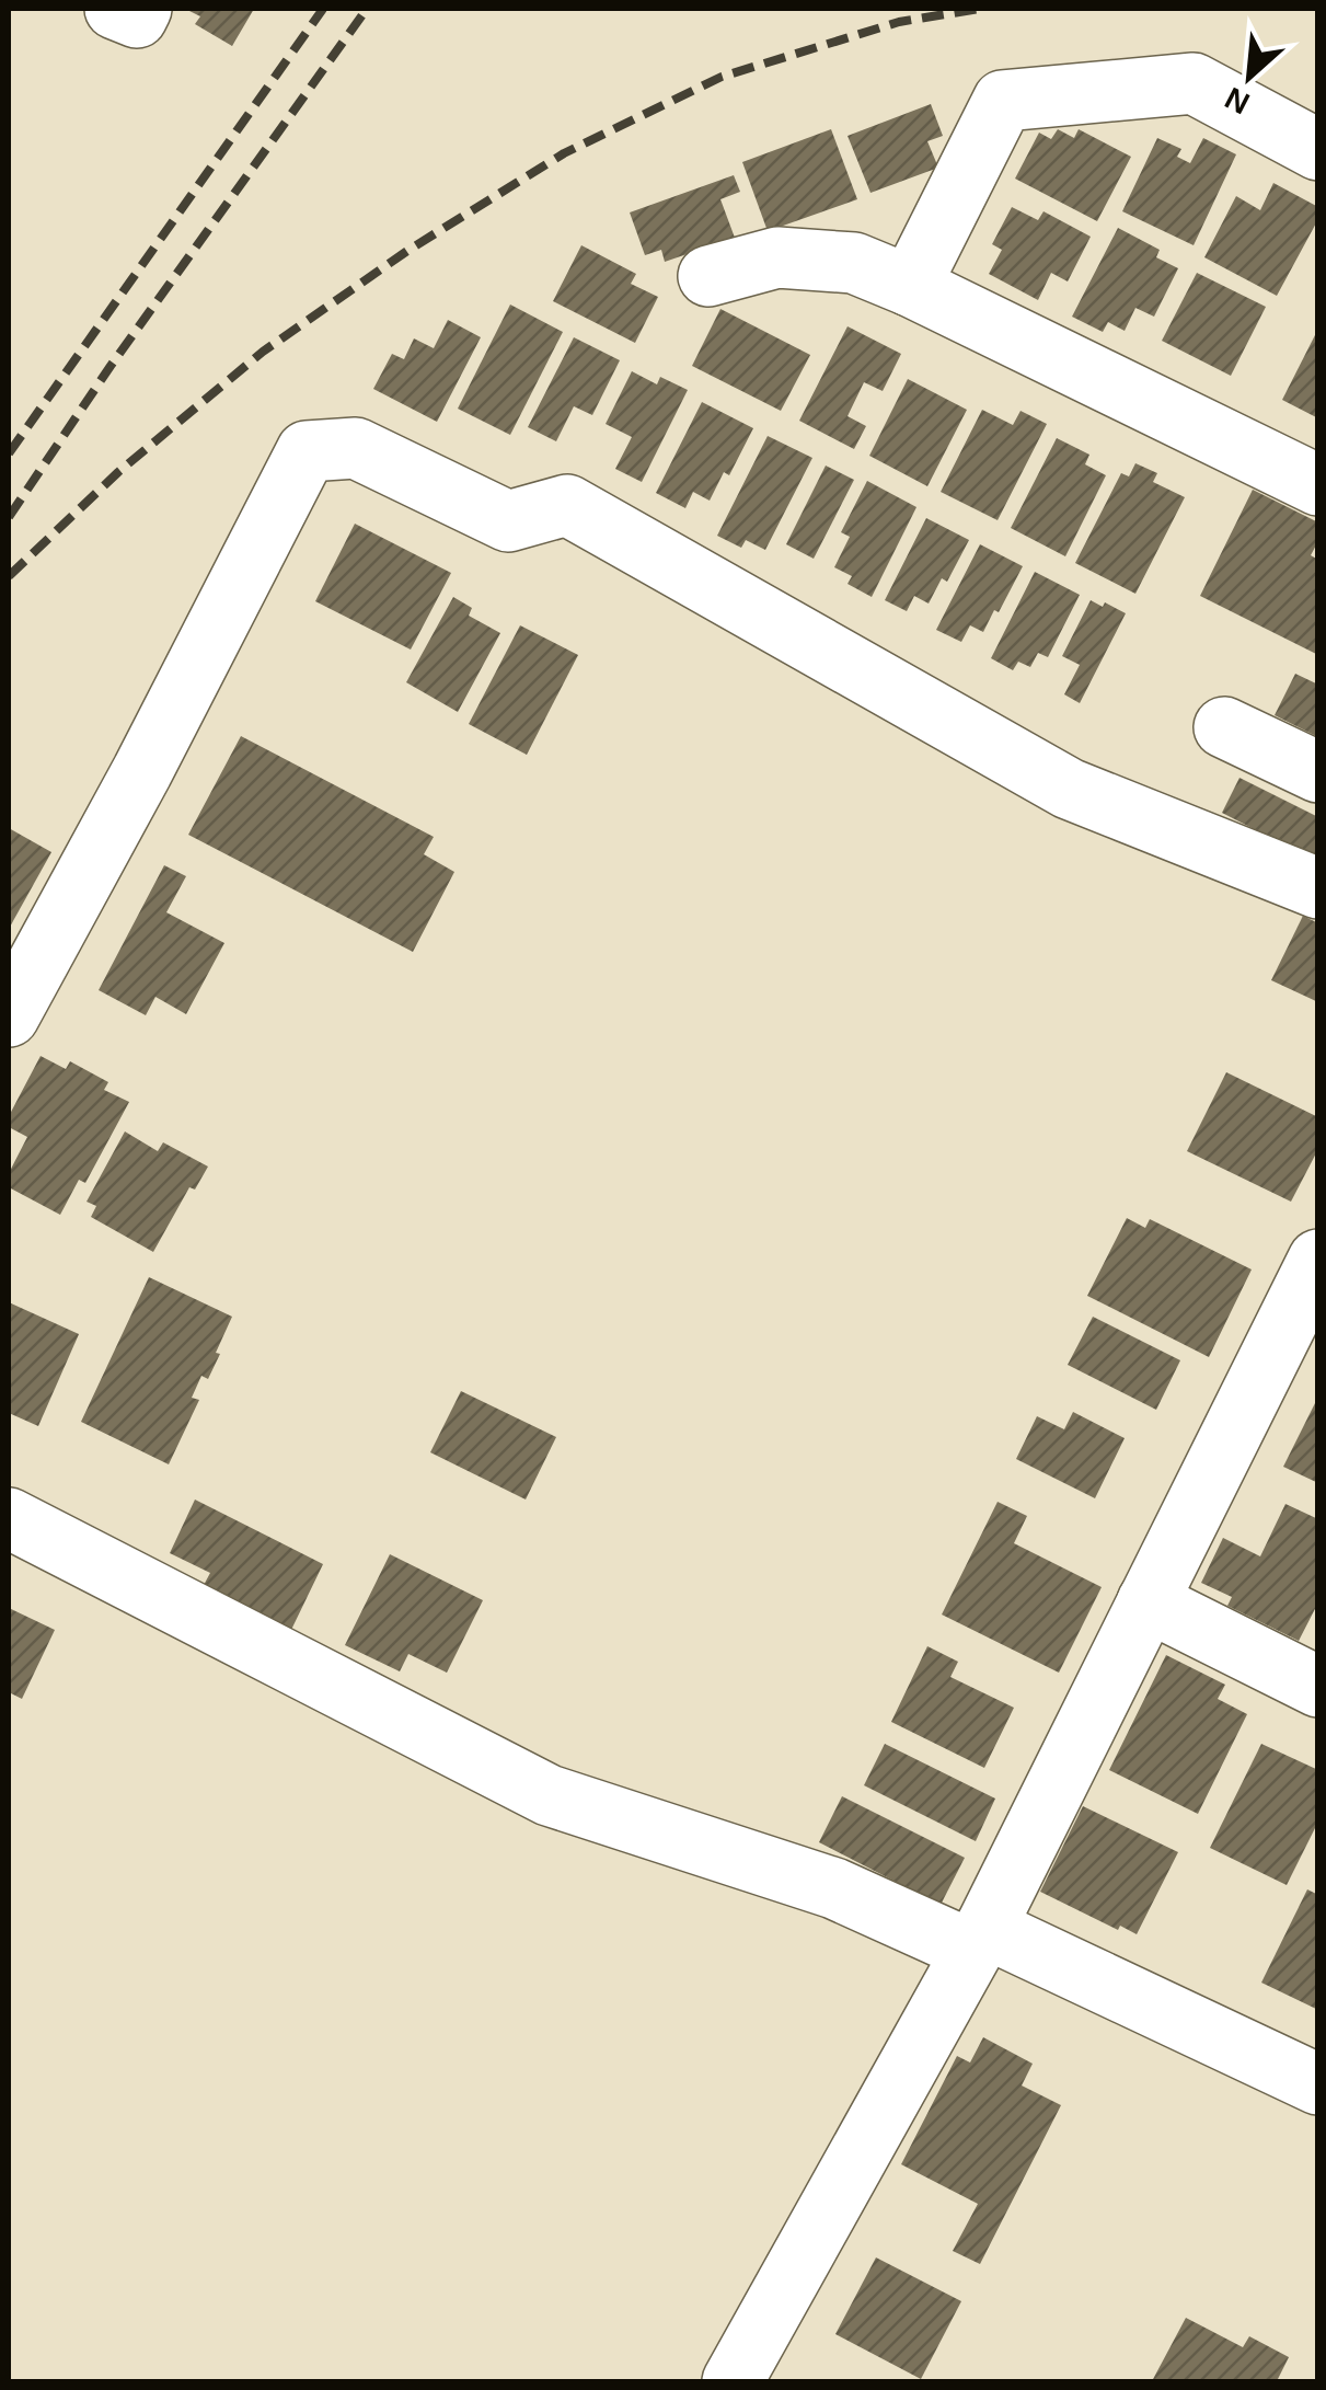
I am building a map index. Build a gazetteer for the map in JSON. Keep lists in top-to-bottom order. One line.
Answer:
{"north":"bottom left"}
